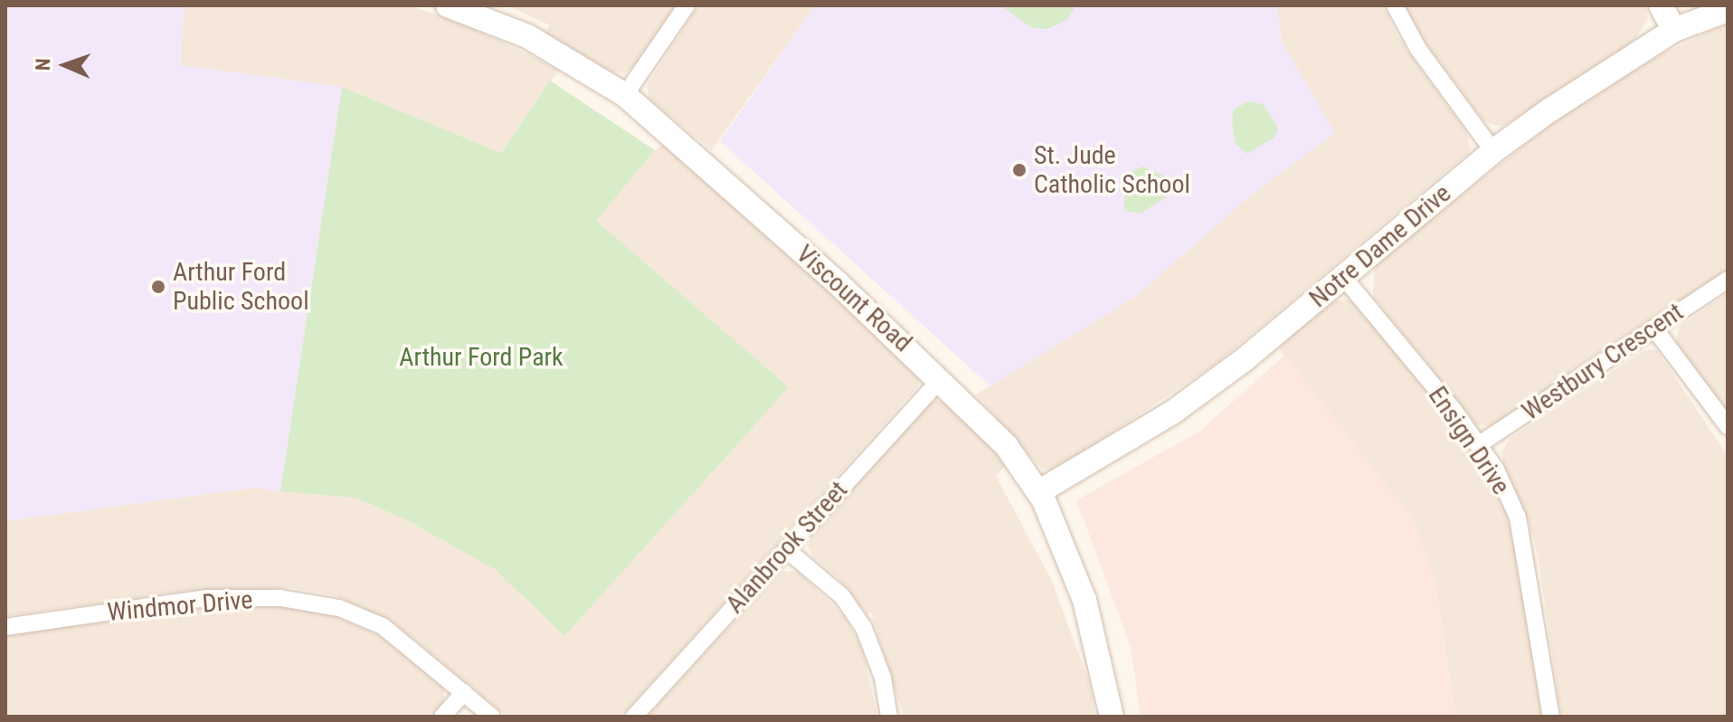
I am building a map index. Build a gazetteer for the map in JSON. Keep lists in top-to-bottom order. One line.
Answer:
{"streets":{"street":["Notre Dame Drive","Viscount Road","Westbury Crescent","Ensign Drive","Alanbrook Street","Windmor Drive"]},"crossings":[["Notre Dame Drive","Viscount Road"],["Notre Dame Drive","Ensign Drive"],["Viscount Road","Alanbrook Street"],["Westbury Crescent","Ensign Drive"]],"parks":["Arthur Ford Park"],"places":["St. Jude Catholic School","Arthur Ford Public School"],"north":"left"}
